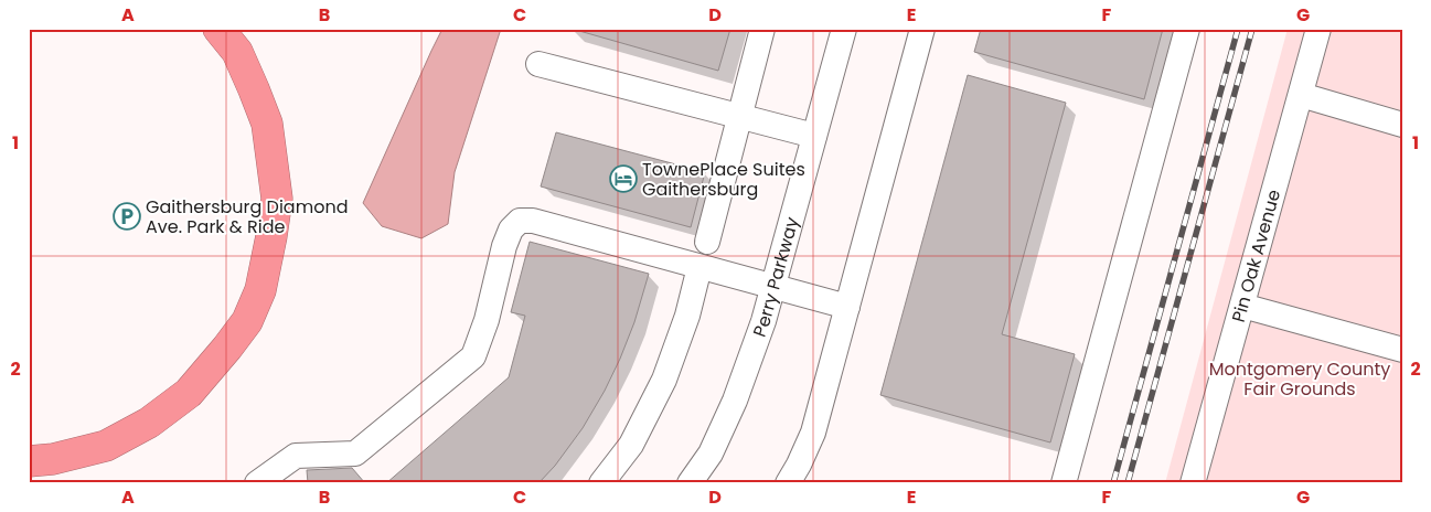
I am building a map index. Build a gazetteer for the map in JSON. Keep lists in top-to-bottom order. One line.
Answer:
{"streets":{"street":["Pin Oak Avenue","Perry Parkway"]},"parks":["Montgomery County Fair Grounds"],"places":{"hotel":["TownePlace Suites Gaithersburg"],"parking":["Gaithersburg Diamond Ave. Park & Ride"]},"grid":{"columns":["A","B","C","D","E","F","G"],"rows":["1","2"]}}
